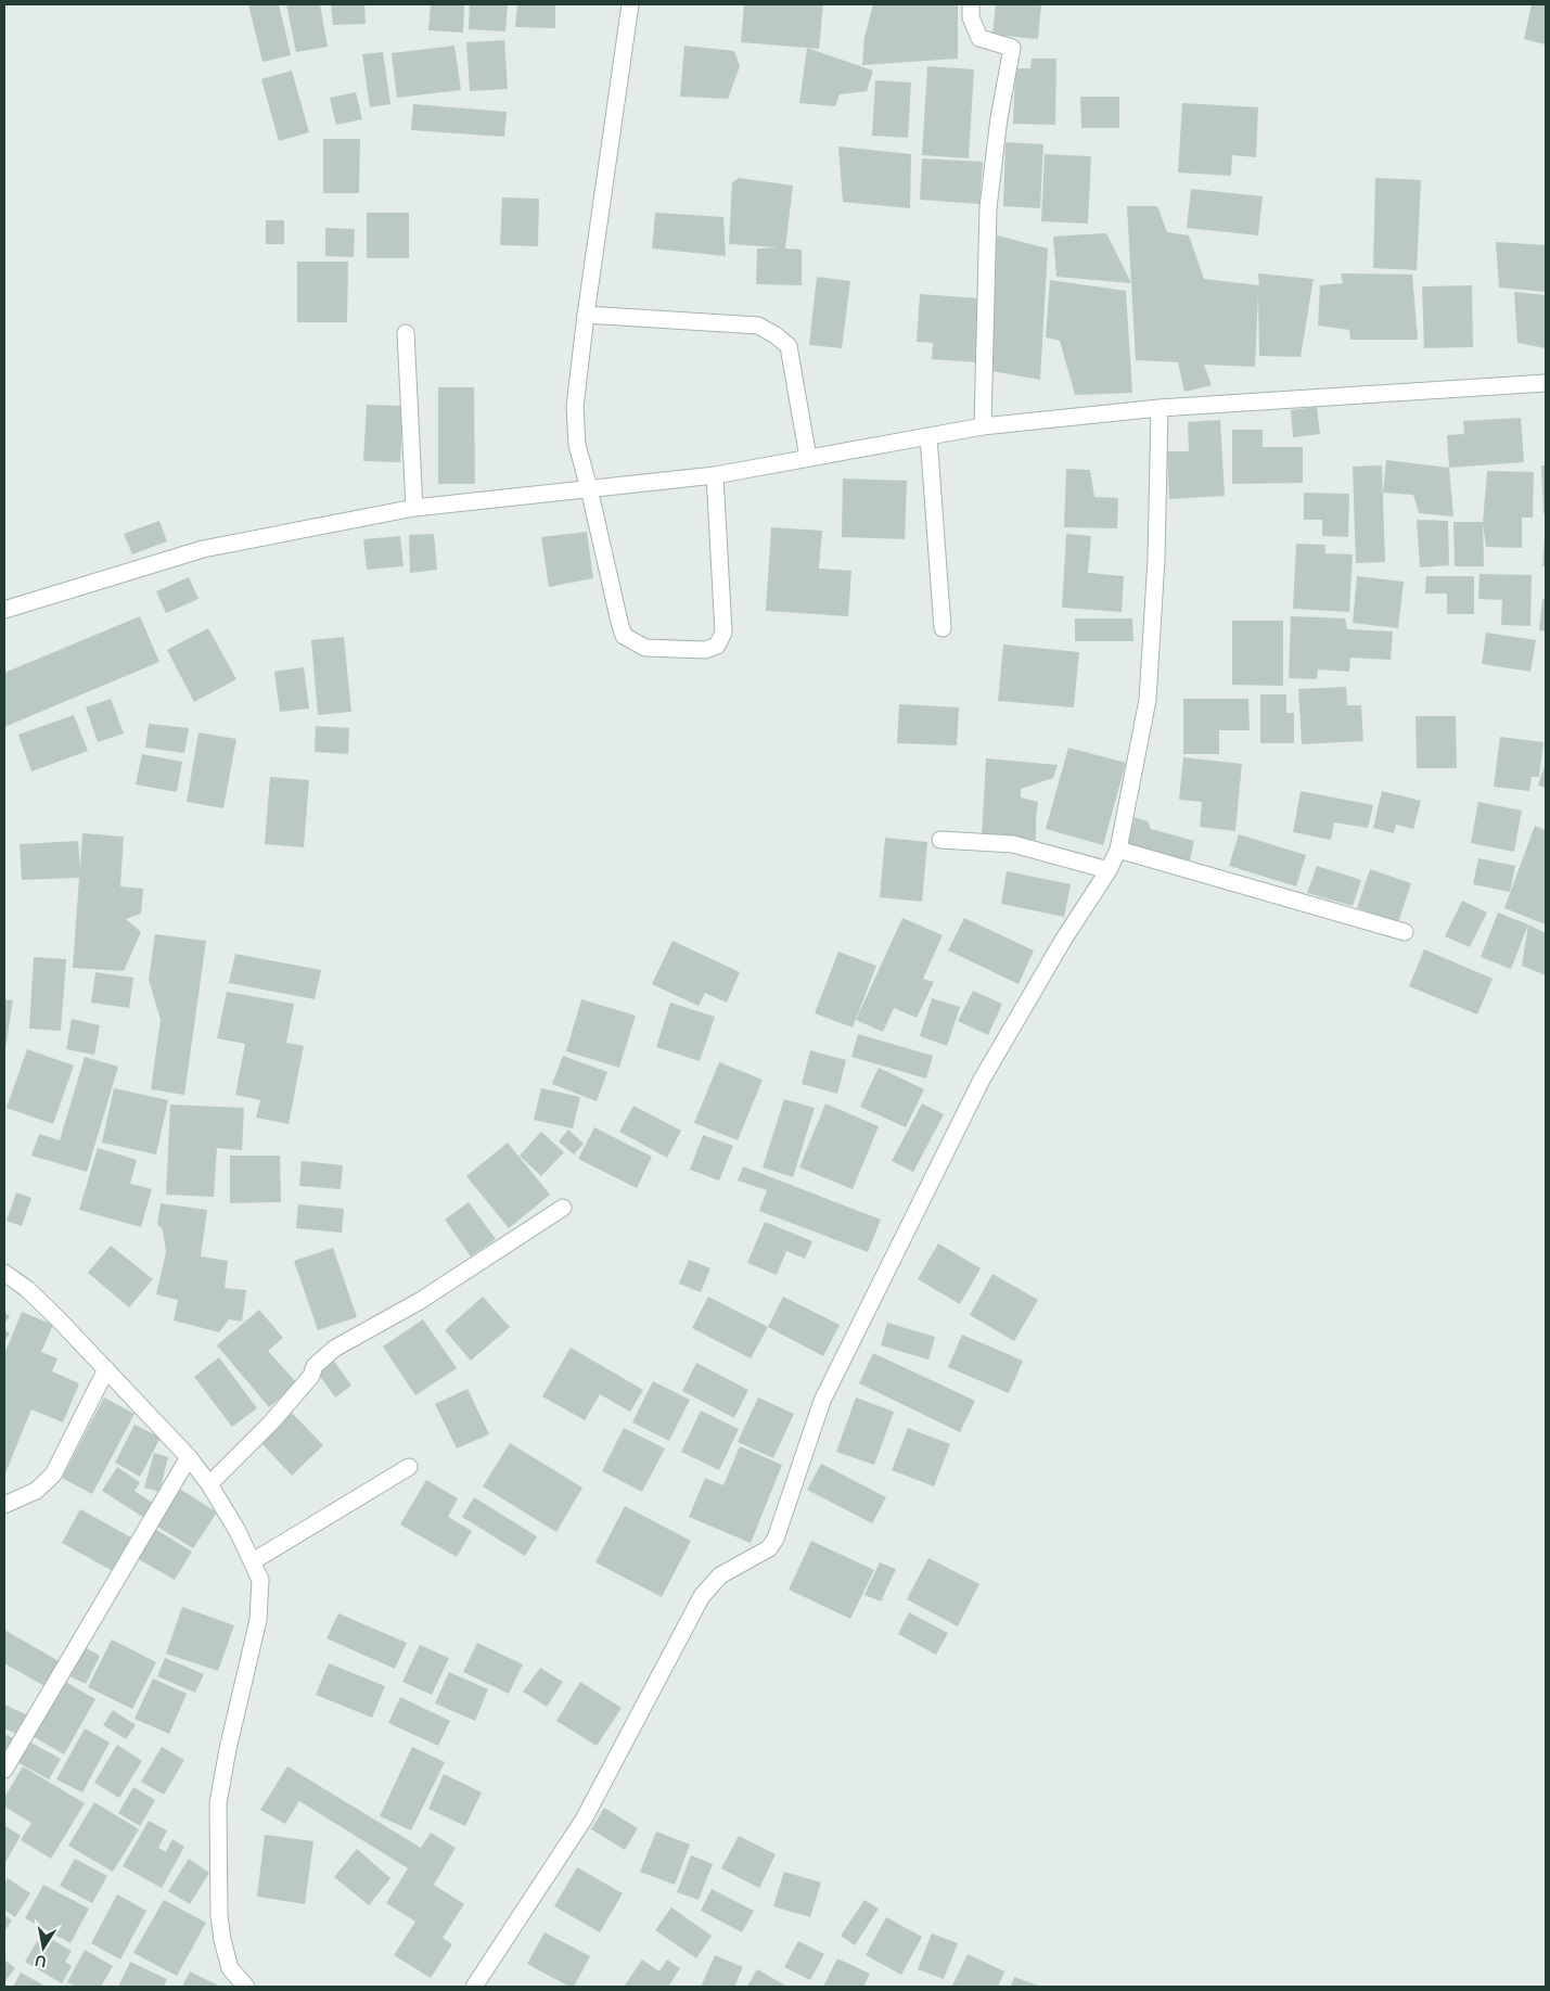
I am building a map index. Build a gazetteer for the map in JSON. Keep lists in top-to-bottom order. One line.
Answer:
{"north":"bottom"}
